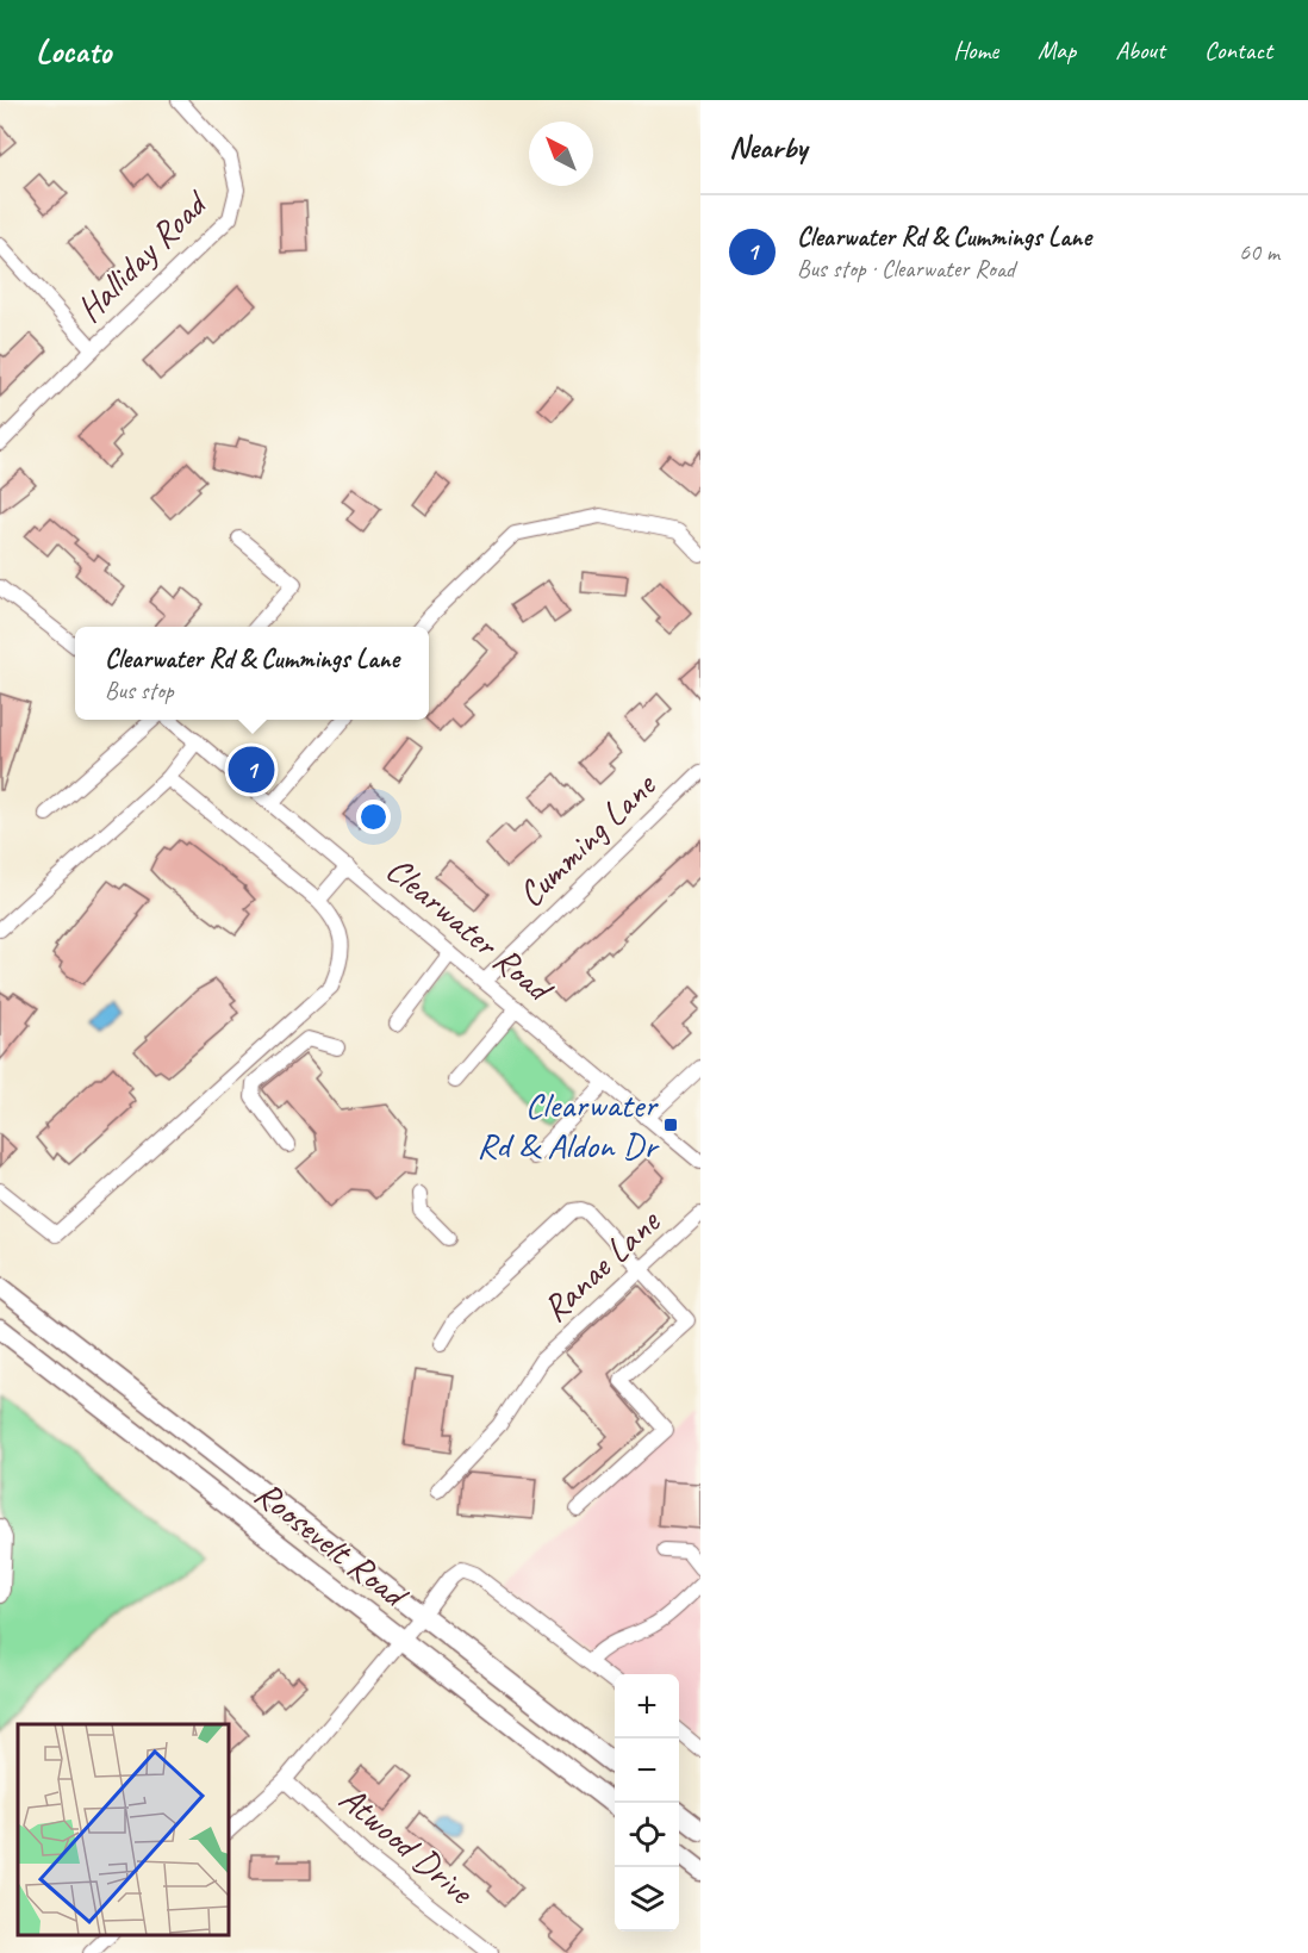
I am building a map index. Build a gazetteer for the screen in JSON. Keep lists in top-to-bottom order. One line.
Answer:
{"streets":{"main road":["Roosevelt Road"],"street":["Halliday Road","Cumming Lane","Clearwater Road","Ranae Lane","Atwood Drive"]},"crossings":[["Cumming Lane","Clearwater Road"]],"places":{"transit":["Clearwater Rd & Aldon Dr"]},"north":"top left","page":{"header":"Locato","nav":["Home","Map","About","Contact"],"heading":"Nearby","list":[{"mark":"1","name":"Clearwater Rd & Cummings Lane","note":"Bus stop · Clearwater Road","value":"60 m"}],"popup":["Clearwater Rd & Cummings Lane","Bus stop"],"pins":"1","map_buttons":["+","−"]}}
